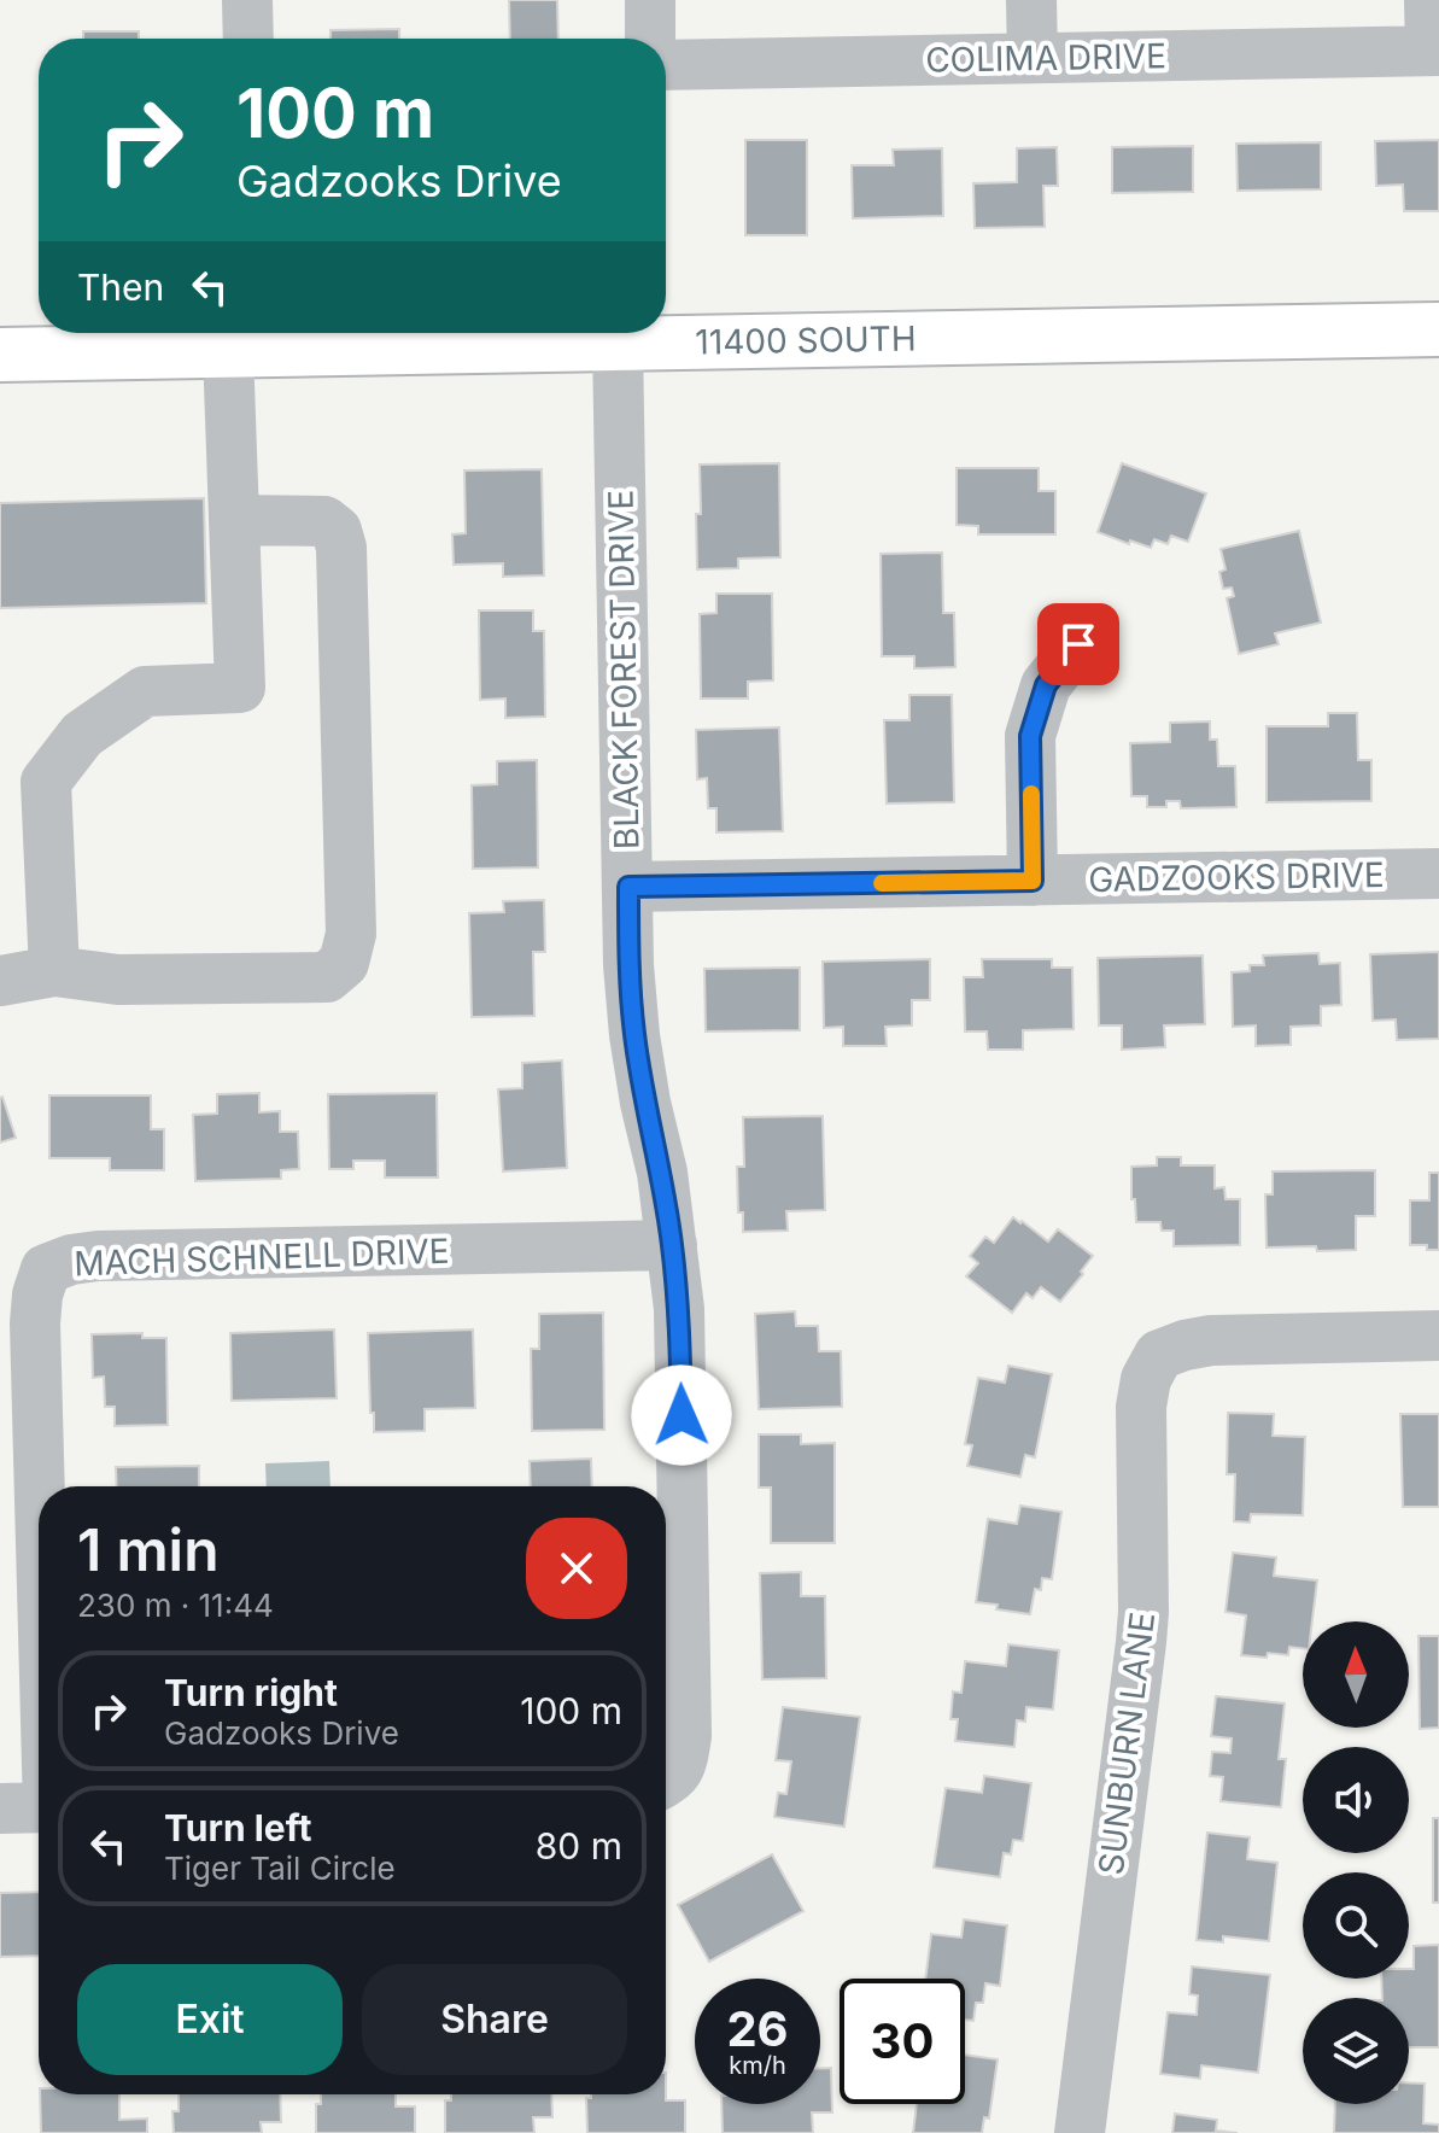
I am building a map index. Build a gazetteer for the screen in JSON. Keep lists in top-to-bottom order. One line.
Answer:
{"streets":{"main road":["11400 SOUTH"],"street":["COLIMA DRIVE","BLACK FOREST DRIVE","GADZOOKS DRIVE","MACH SCHNELL DRIVE","SUNBURN LANE"]},"crossings":[["11400 SOUTH","BLACK FOREST DRIVE"],["BLACK FOREST DRIVE","GADZOOKS DRIVE"],["BLACK FOREST DRIVE","MACH SCHNELL DRIVE"]],"north":"top","page":{"turn":["100 m","Gadzooks Drive"],"then":"Then","heading":["1 min","230 m · 11:44"],"list":[{"name":"Turn right","note":"Gadzooks Drive","value":"100 m"},{"name":"Turn left","note":"Tiger Tail Circle","value":"80 m"}],"buttons":["Exit","Share"],"speed":"26 km/h","limit":"30"}}
